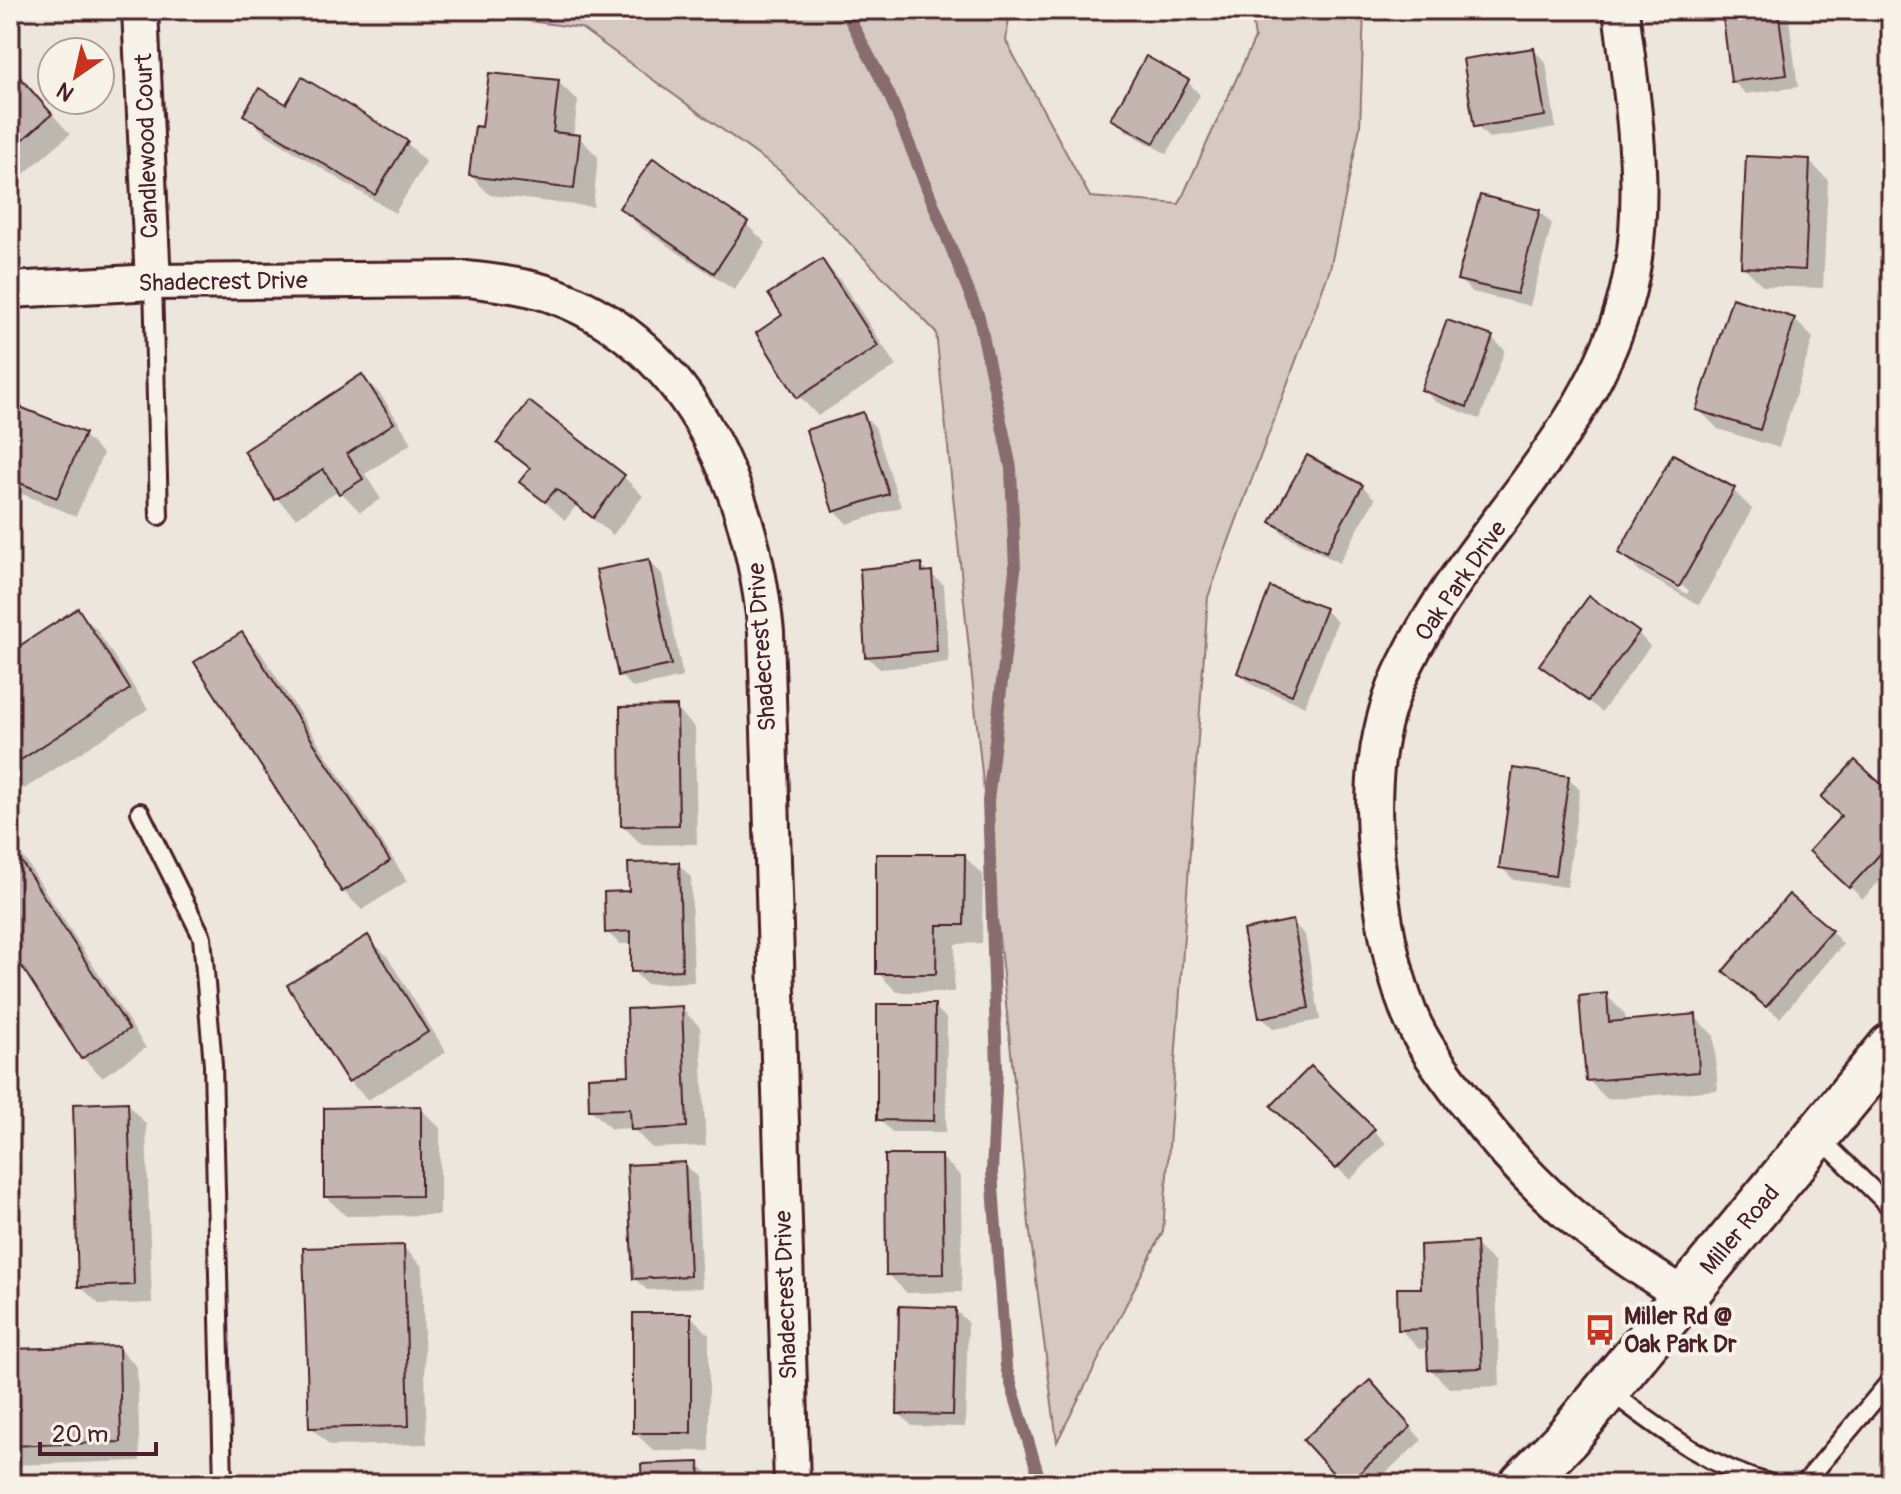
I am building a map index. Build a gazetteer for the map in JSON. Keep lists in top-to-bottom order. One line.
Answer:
{"streets":{"street":["Candlewood Court","Shadecrest Drive","Oak Park Drive","Miller Road"]},"crossings":[["Candlewood Court","Shadecrest Drive"],["Oak Park Drive","Miller Road"]],"places":{"bus stop":["Miller Rd @ Oak Park Dr"]},"scale_bar":"20 m","north":"bottom left"}
